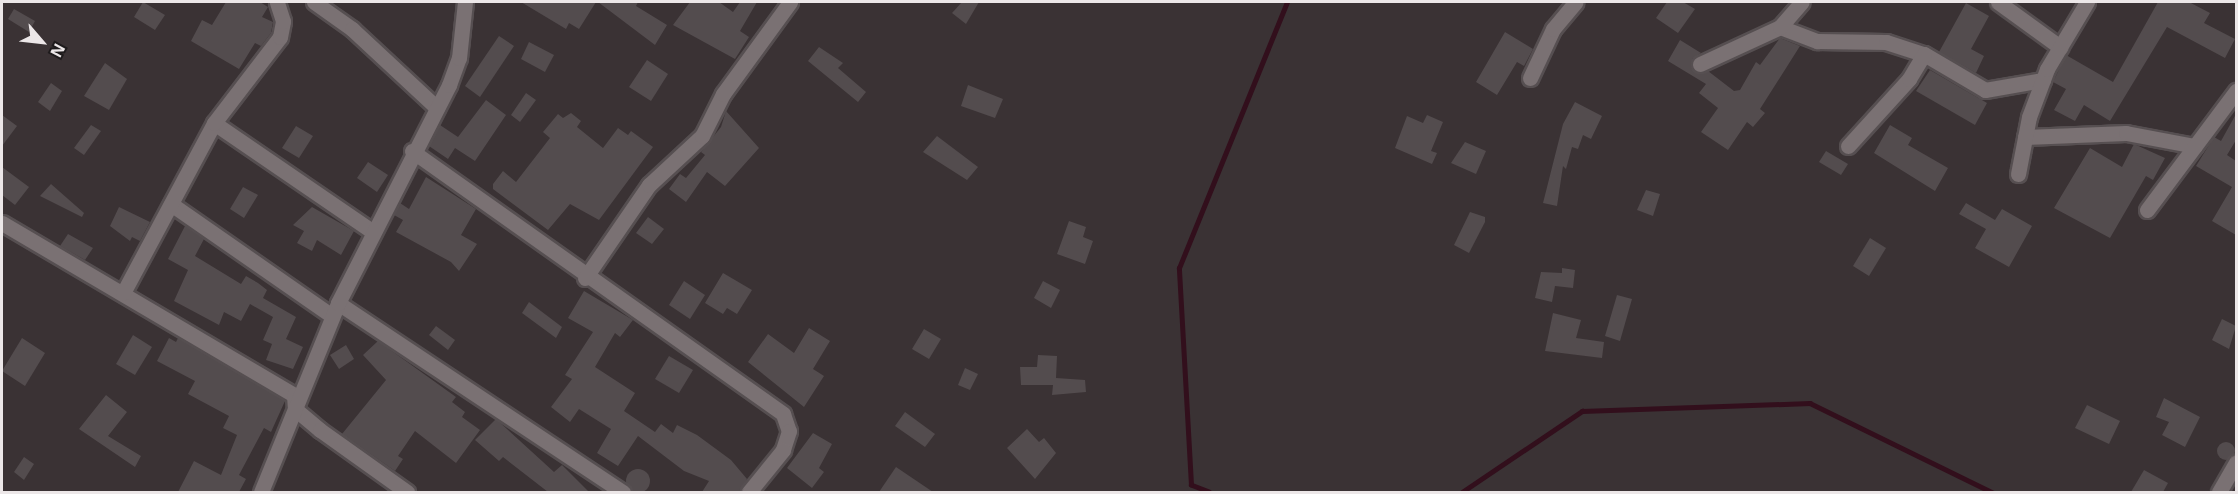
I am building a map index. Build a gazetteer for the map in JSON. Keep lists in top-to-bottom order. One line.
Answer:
{"north":"bottom right"}
